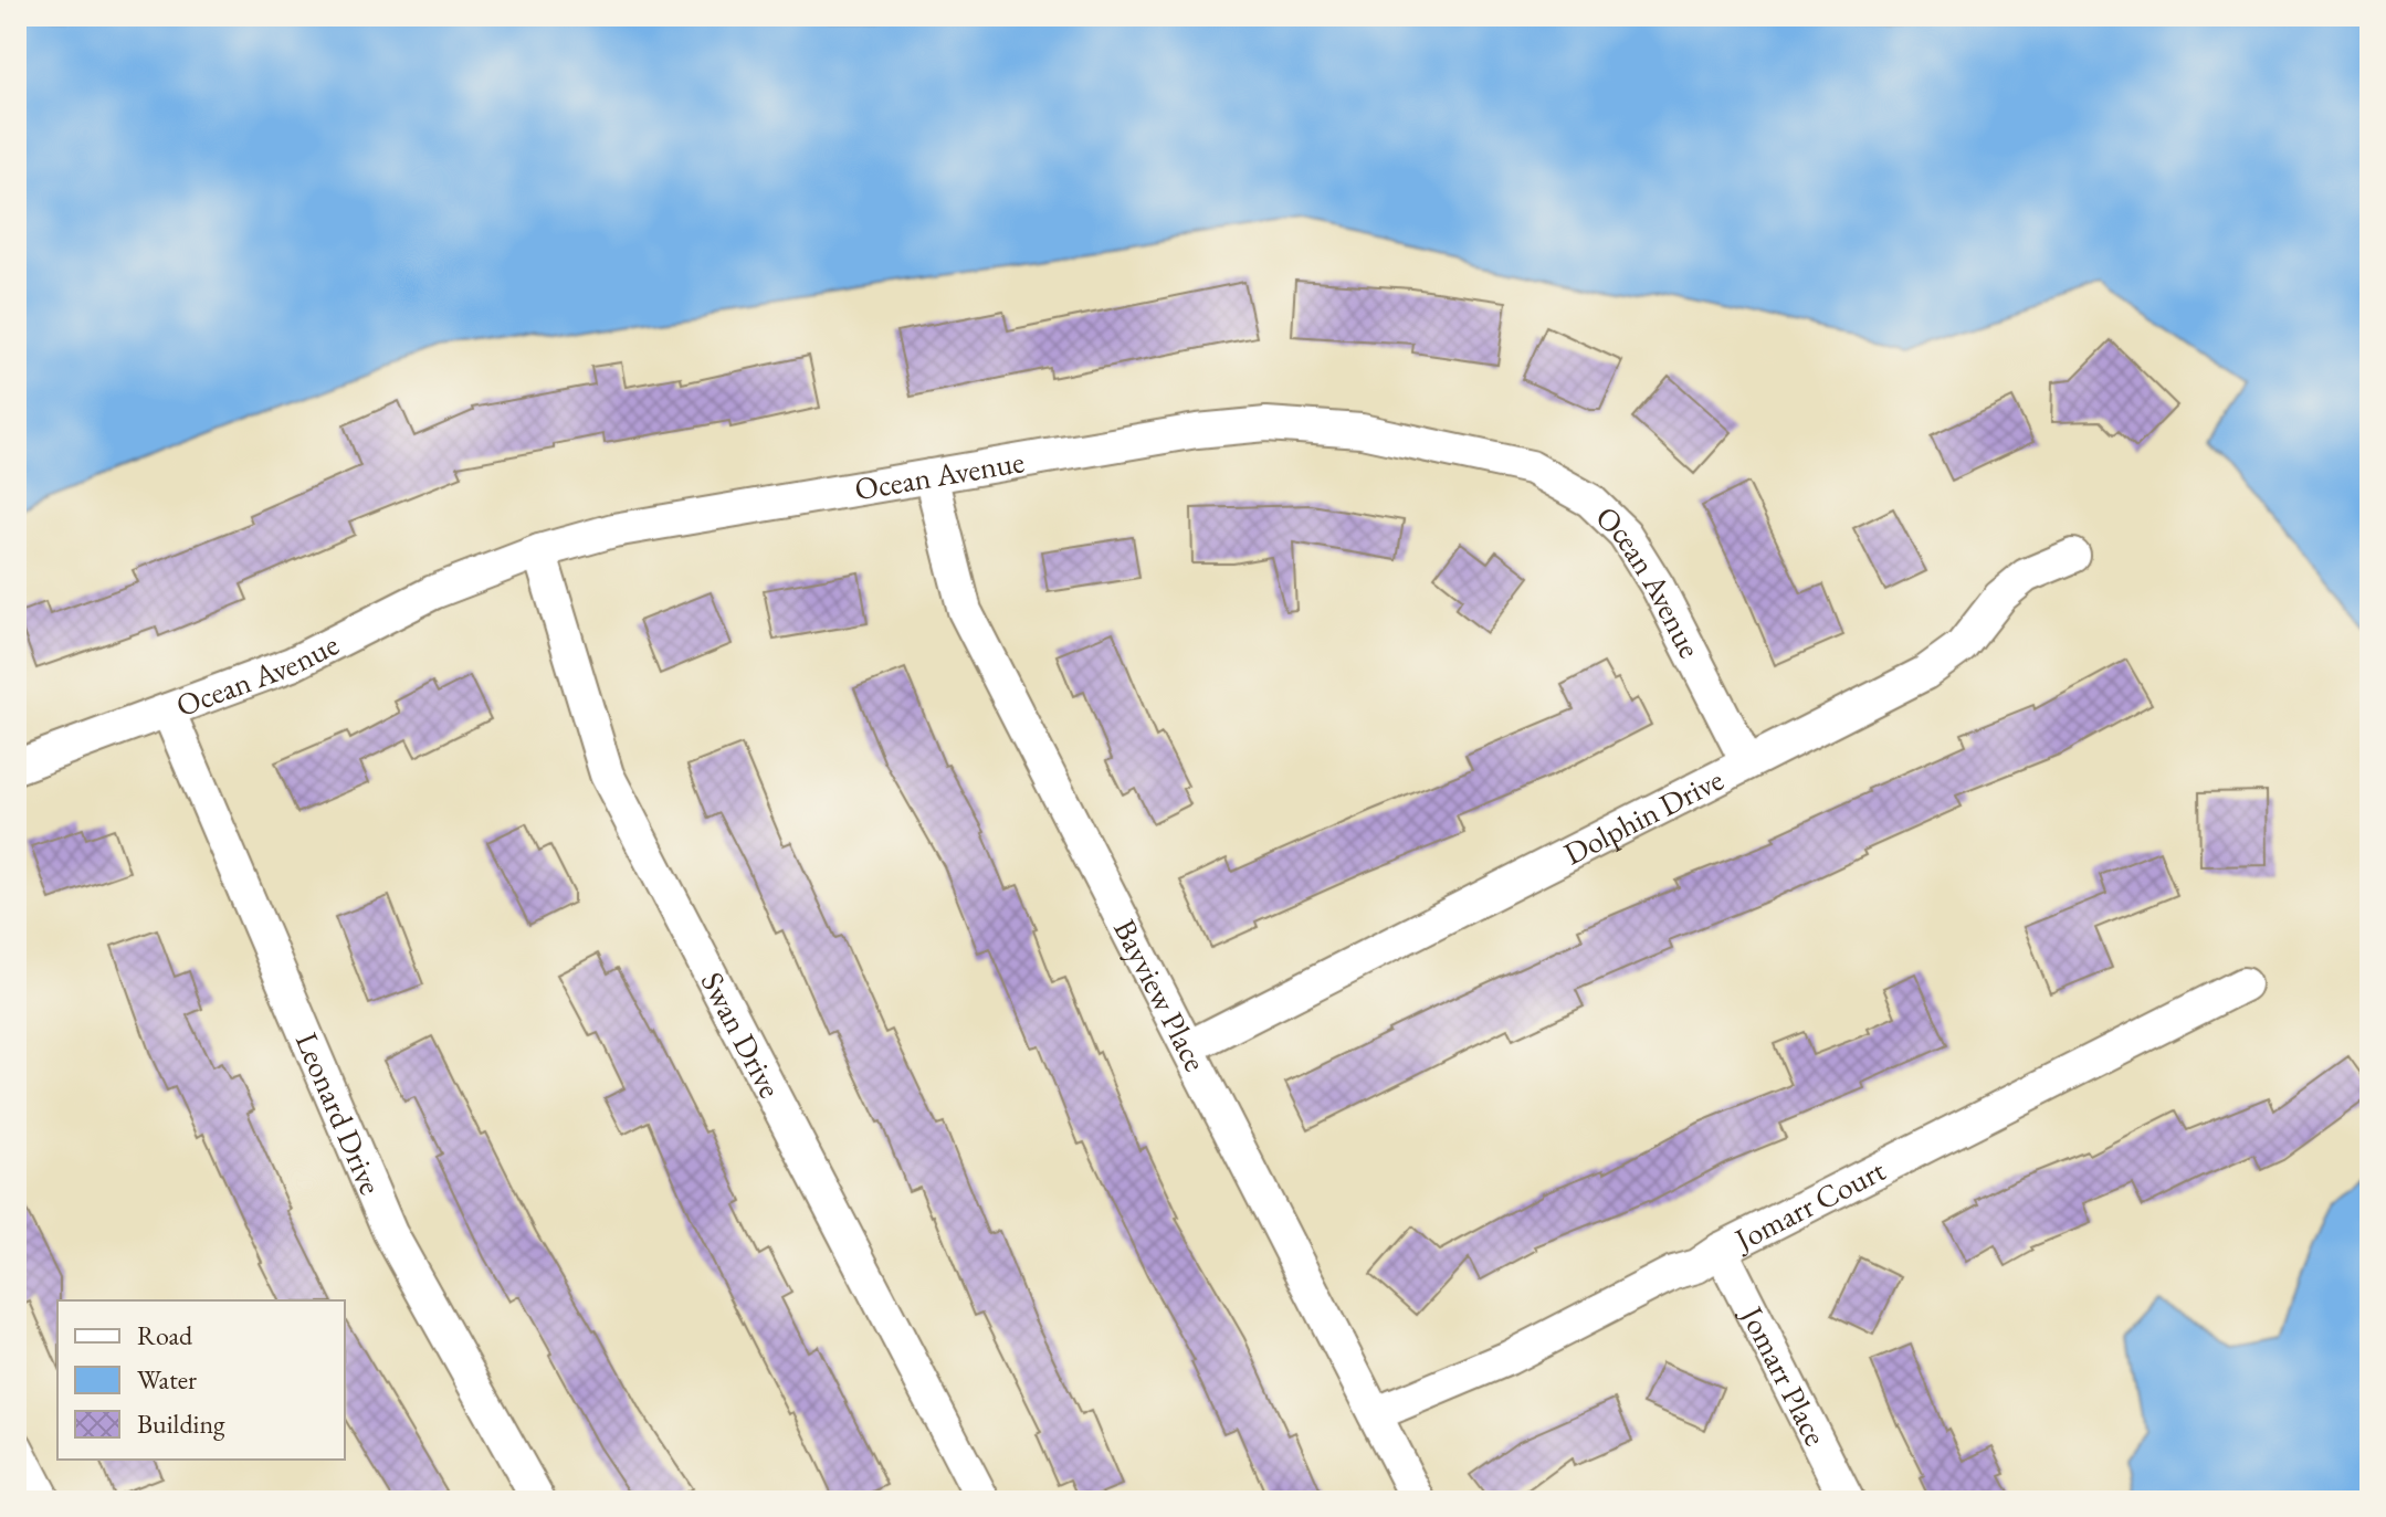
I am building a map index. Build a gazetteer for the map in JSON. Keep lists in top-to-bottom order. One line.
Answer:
{"streets":{"street":["Ocean Avenue","Dolphin Drive","Bayview Place","Swan Drive","Leonard Drive","Jomarr Court","Jomarr Place"]},"crossings":[["Ocean Avenue","Dolphin Drive"],["Ocean Avenue","Bayview Place"],["Ocean Avenue","Swan Drive"],["Ocean Avenue","Leonard Drive"],["Dolphin Drive","Bayview Place"],["Bayview Place","Jomarr Court"],["Jomarr Court","Jomarr Place"]],"legend":["Road","Water","Building"]}
